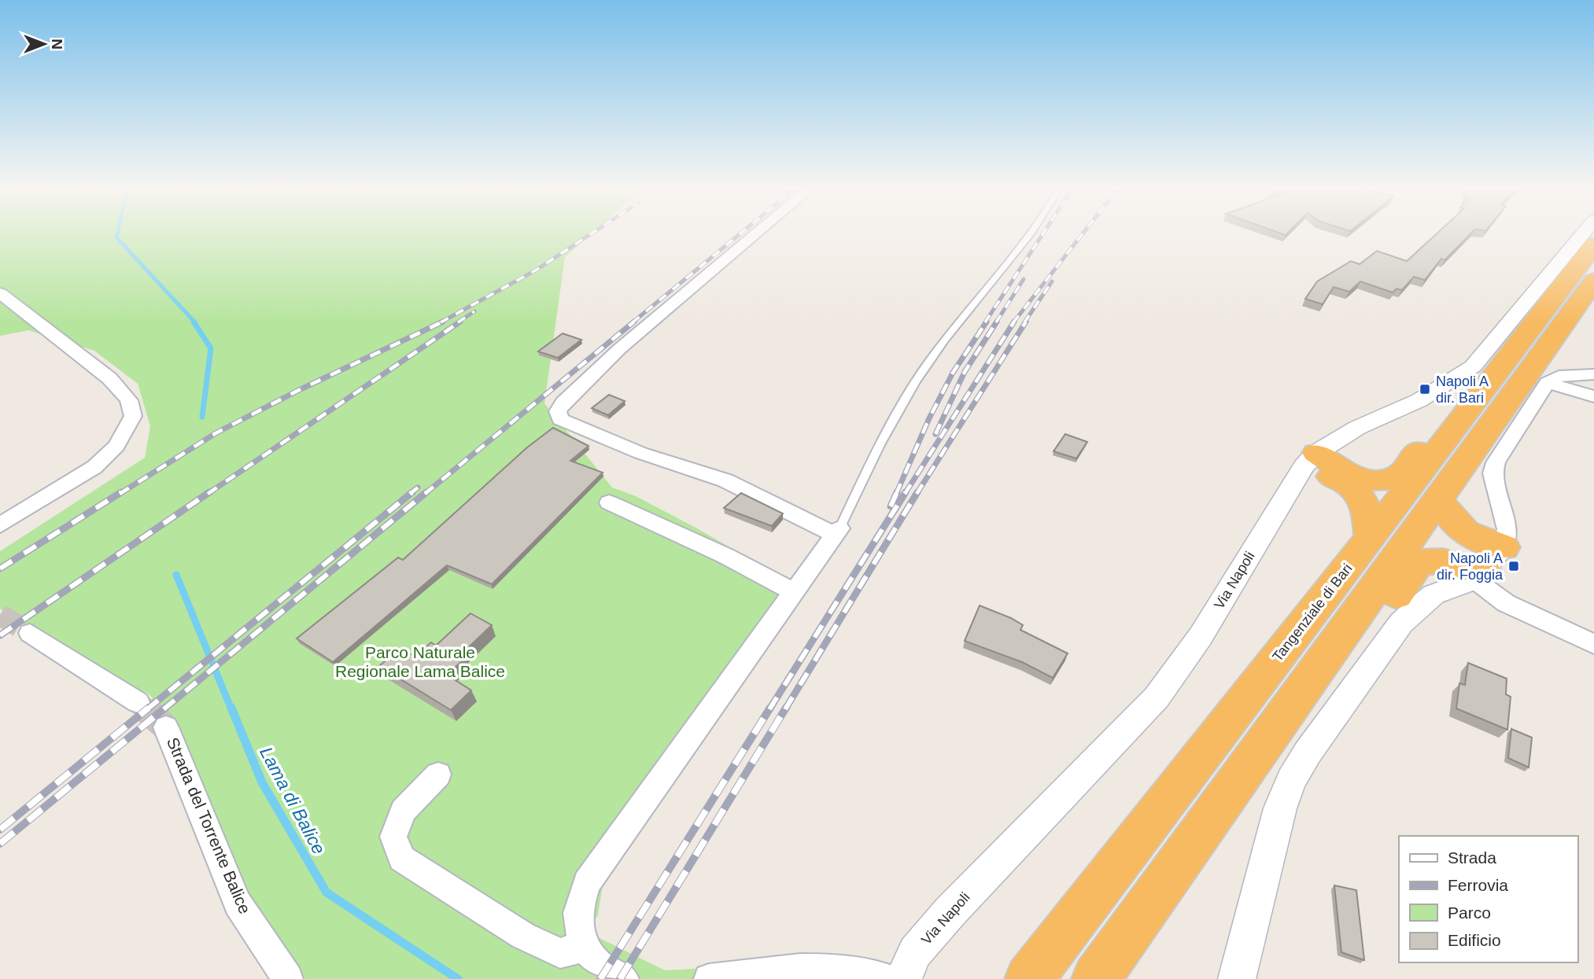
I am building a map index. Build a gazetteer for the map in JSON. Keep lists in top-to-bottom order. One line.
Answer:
{"streets":{"highway":["Tangenziale di Bari"],"street":["Via Napoli","Strada del Torrente Balice"]},"water":["Lama di Balice"],"parks":["Parco Naturale Regionale Lama Balice"],"places":{"transit":["Napoli A dir. Bari","Napoli A dir. Foggia"]},"legend":["Strada","Ferrovia","Parco","Edificio"],"north":"right"}
